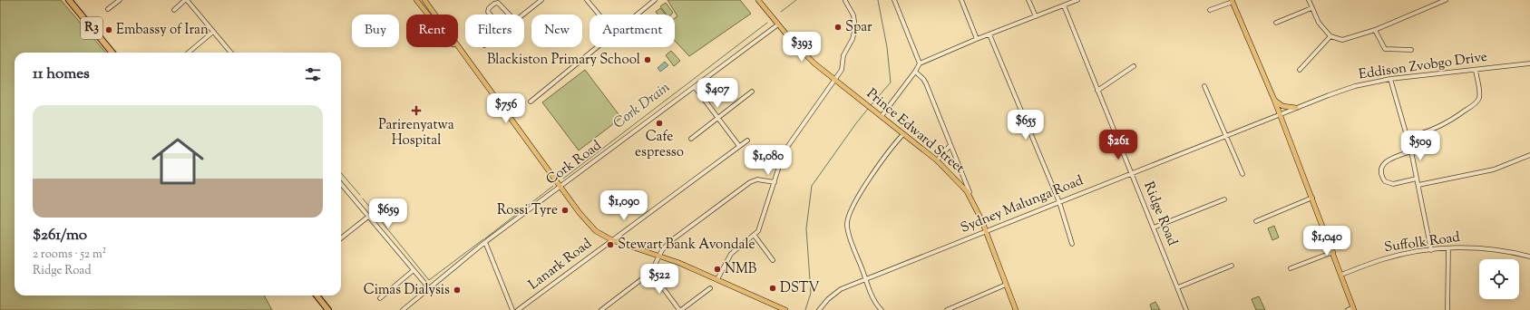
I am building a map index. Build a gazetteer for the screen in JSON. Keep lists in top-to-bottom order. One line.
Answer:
{"streets":{"highway":["R3"],"main road":["Prince Edward Street"],"street":["Eddison Zvobgo Drive","Cork Road","Sydney Malunga Road","Ridge Road","Suffolk Road","Lanark Road"]},"crossings":[["Eddison Zvobgo Drive","Sydney Malunga Road"],["Prince Edward Street","Cork Road"],["Prince Edward Street","Sydney Malunga Road"],["Sydney Malunga Road","Ridge Road"]],"water":["Cork Drain"],"places":{"other":["Spar","Embassy of Iran","Blackiston Primary School","Cafe espresso","Rossi Tyre","Stewart Bank Avondale","NMB","DSTV","Cimas Dialysis"],"health":["Parirenyatwa Hospital"]},"page":{"chip":["Buy","Rent","Filters","New","Apartment"],"price":["$393","$407","$756","$655","$261","$509","$1,080","$1,090","$659","$1,040","$522"],"heading":"11 homes","list":[{"name":"$261/mo","note":"2 rooms · 52 m² · Ridge Road"}]}}
